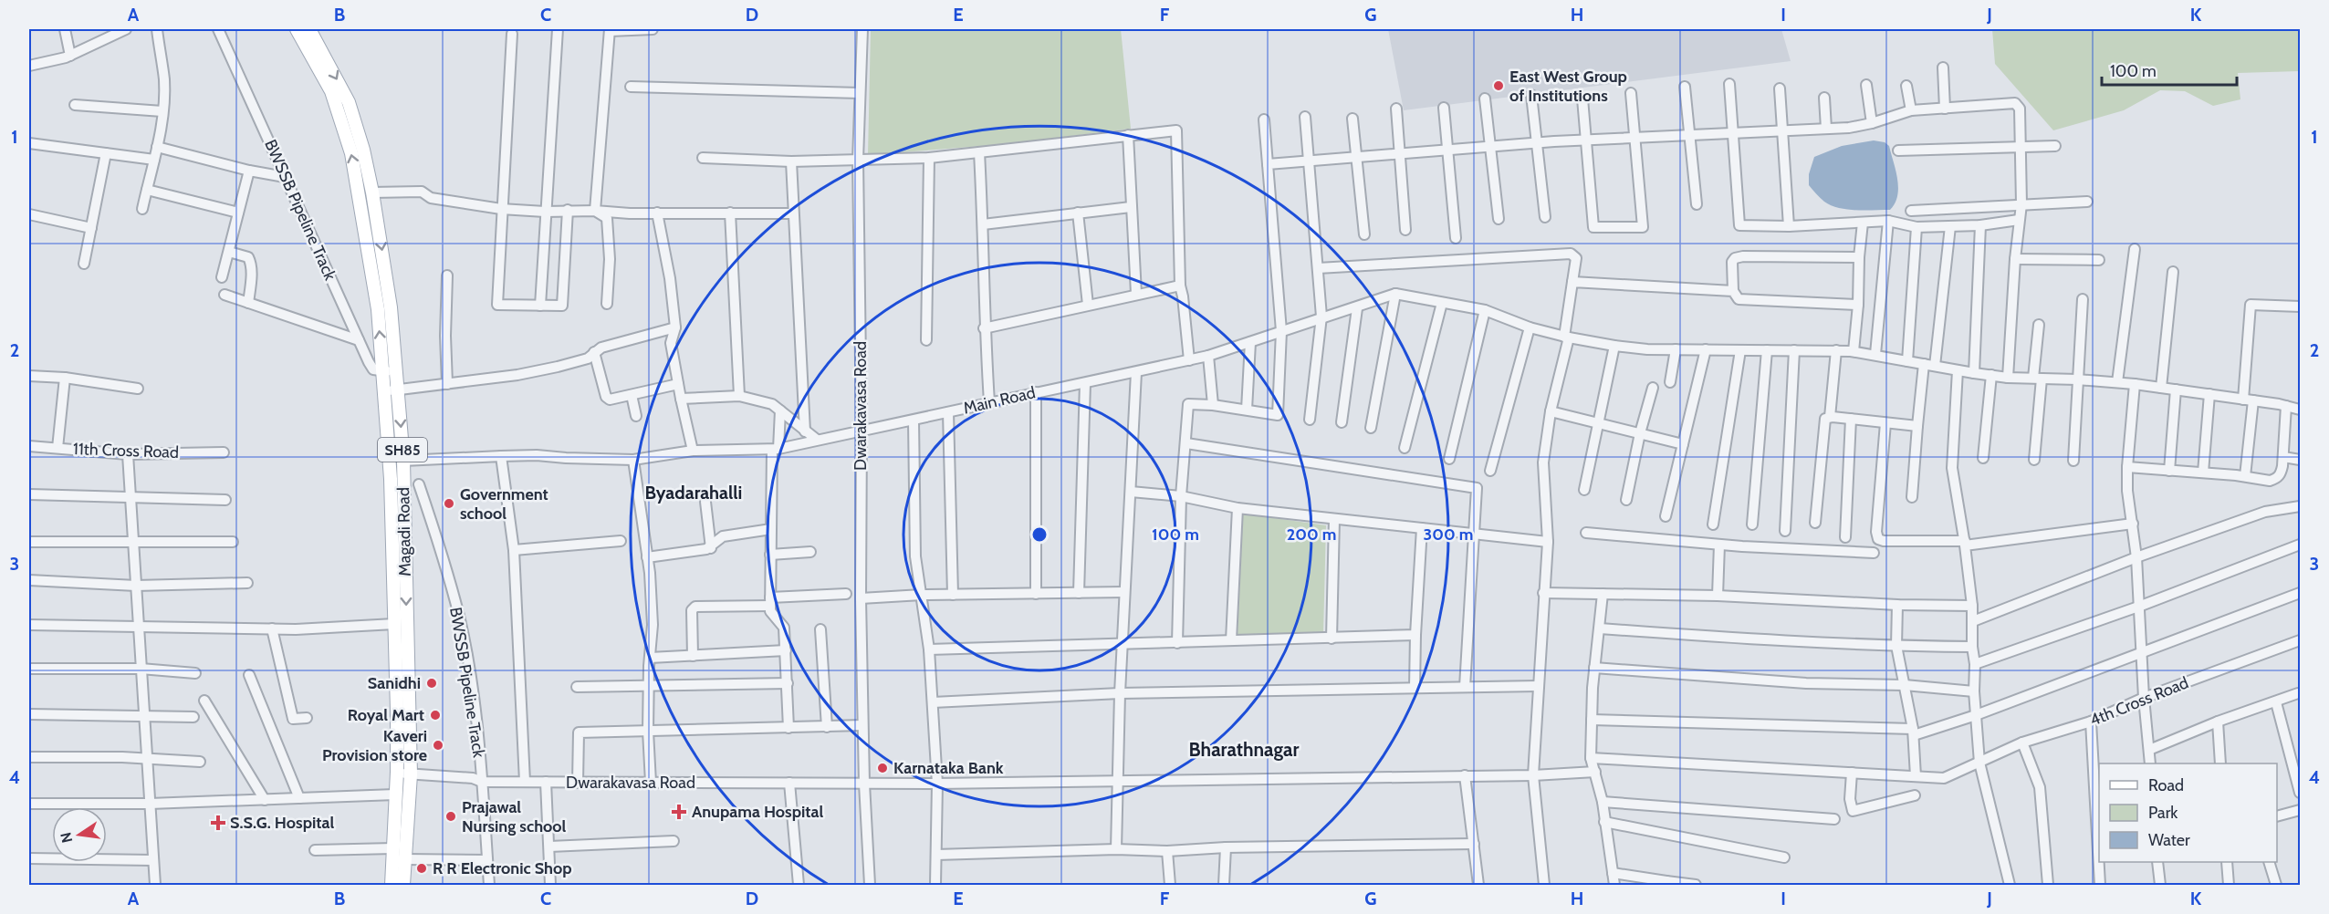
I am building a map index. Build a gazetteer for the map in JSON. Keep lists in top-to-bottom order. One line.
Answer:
{"streets":{"main road":["SH85","Magadi Road"],"street":["BWSSB Pipeline Track","Main Road","Dwarakavasa Road","11th Cross Road","4th Cross Road"]},"crossings":[["BWSSB Pipeline Track","Dwarakavasa Road"],["BWSSB Pipeline Track","Magadi Road"],["Main Road","Dwarakavasa Road"],["Main Road","Magadi Road"],["Dwarakavasa Road","Magadi Road"]],"districts":["Byadarahalli","Bharathnagar"],"places":{"other":["East West Group of Institutions","Government school","Sanidhi","Royal Mart","Kaveri Provision store","Karnataka Bank","Prajawal Nursing school","R R Electronic Shop"],"health":["Anupama Hospital","S.S.G. Hospital"]},"legend":["Road","Park","Water"],"scale_bar":"100 m","north":"left","grid":{"columns":["A","B","C","D","E","F","G","H","I","J","K"],"rows":["1","2","3","4"]},"rings":["100 m","200 m","300 m"]}
